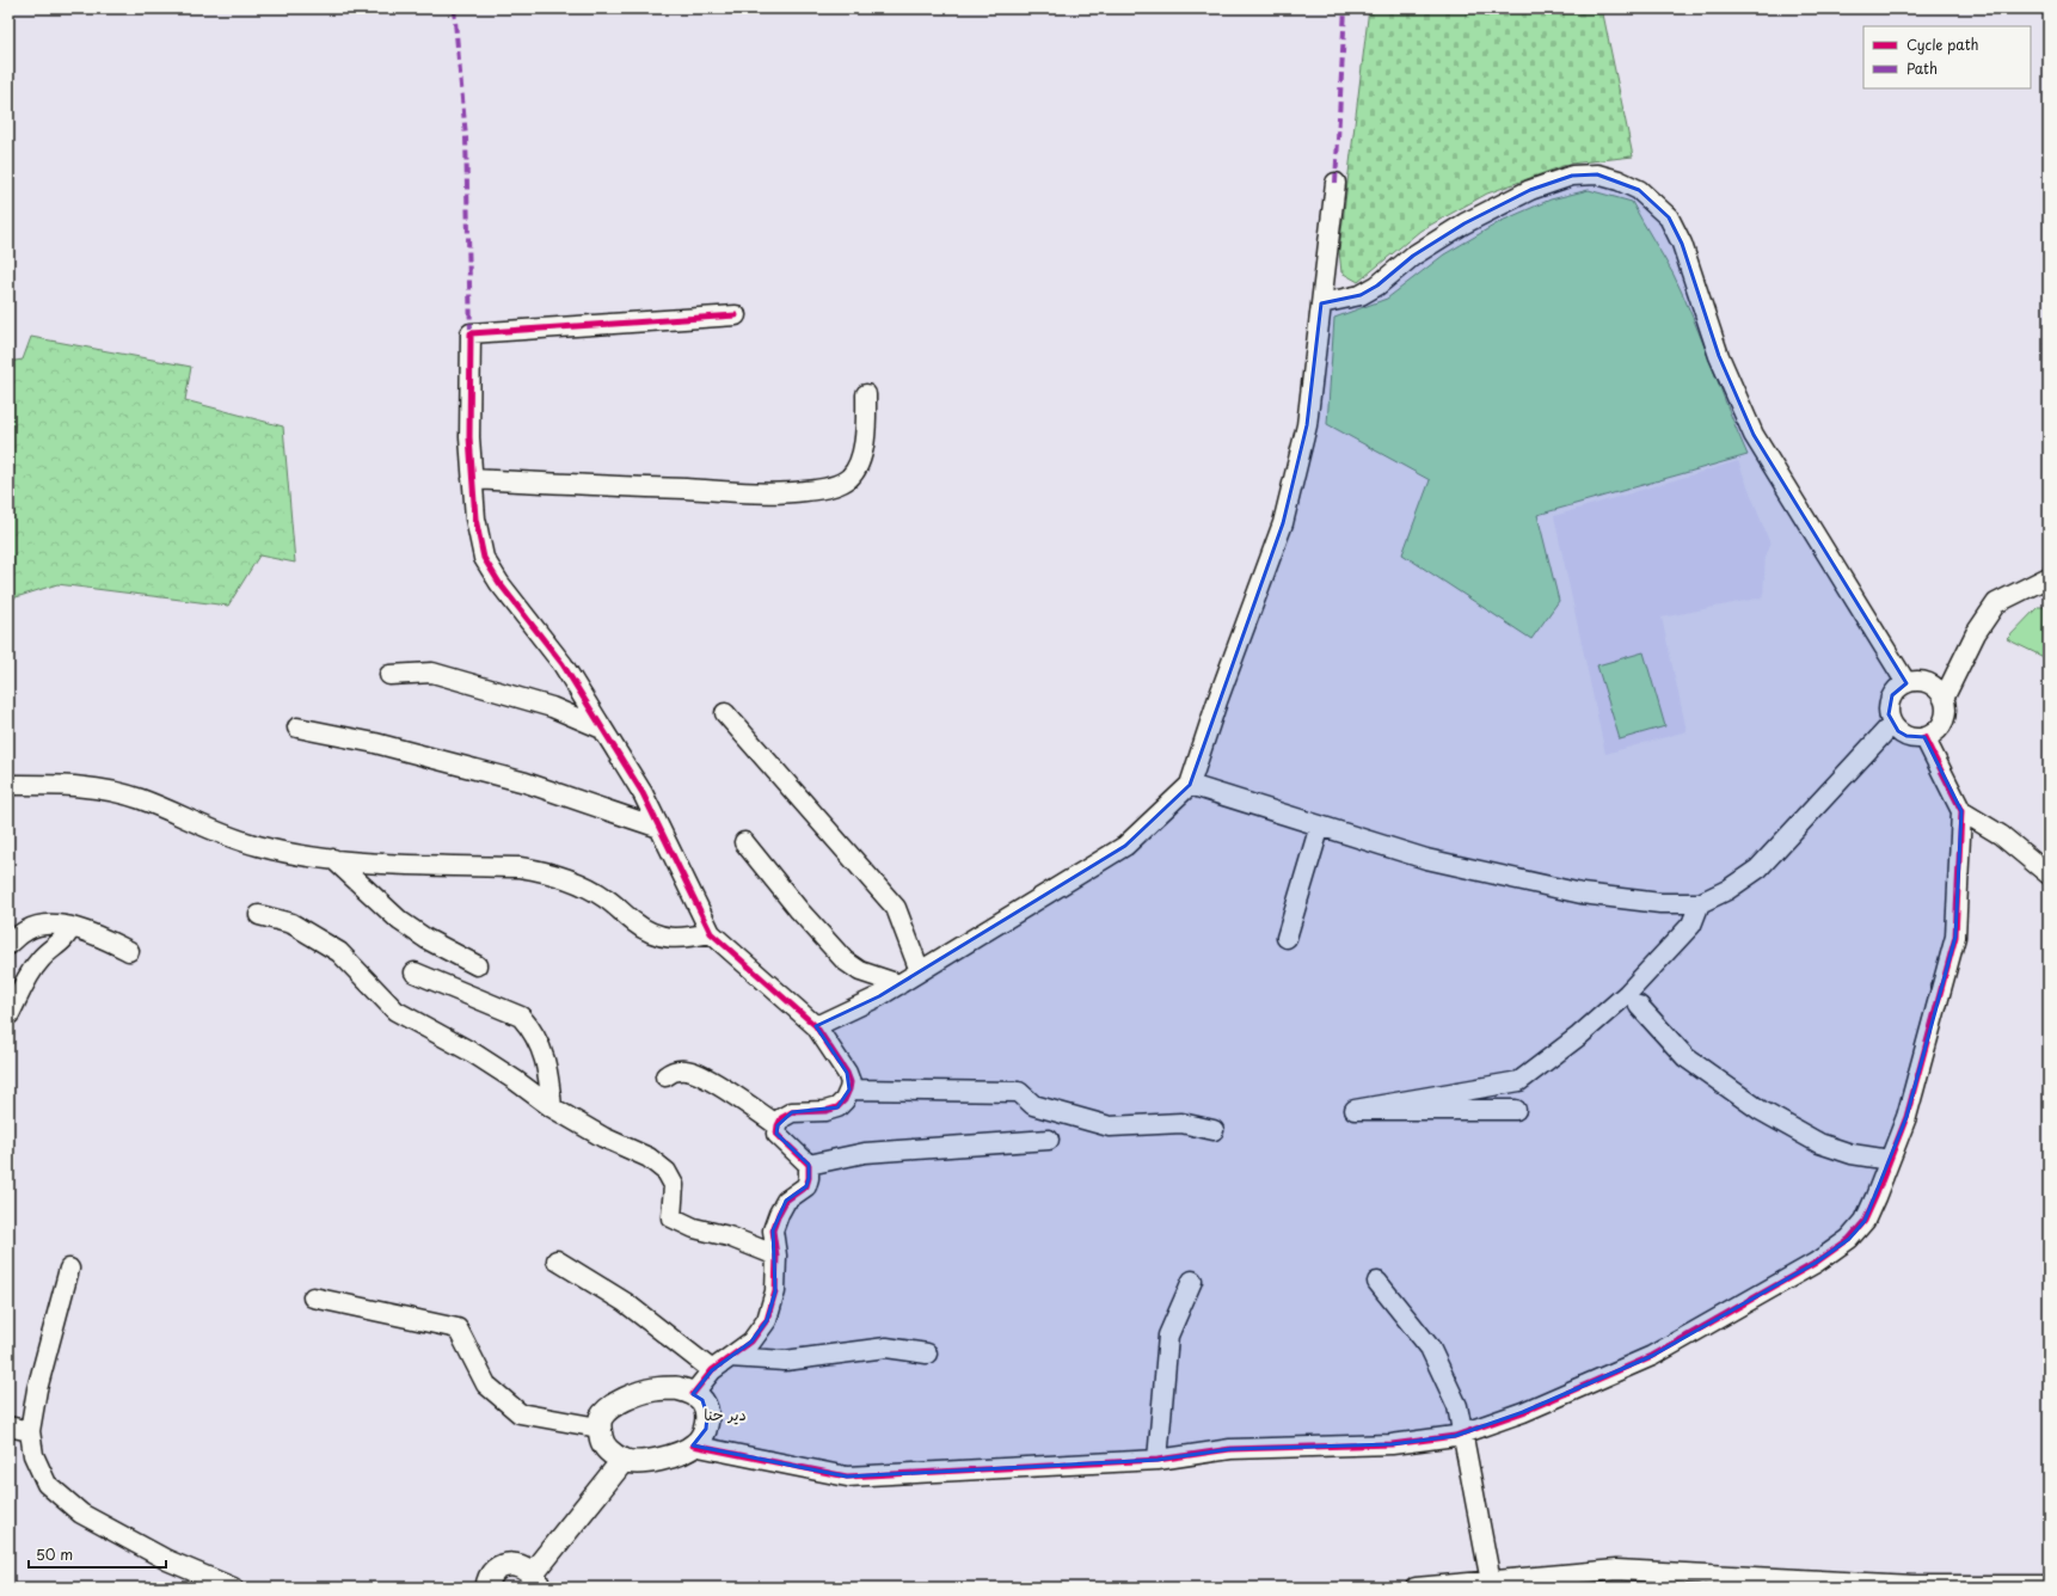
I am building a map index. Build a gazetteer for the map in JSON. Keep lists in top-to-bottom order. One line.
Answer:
{"districts":["دير حنا"],"legend":["Cycle path","Path"],"scale_bar":"50 m"}
